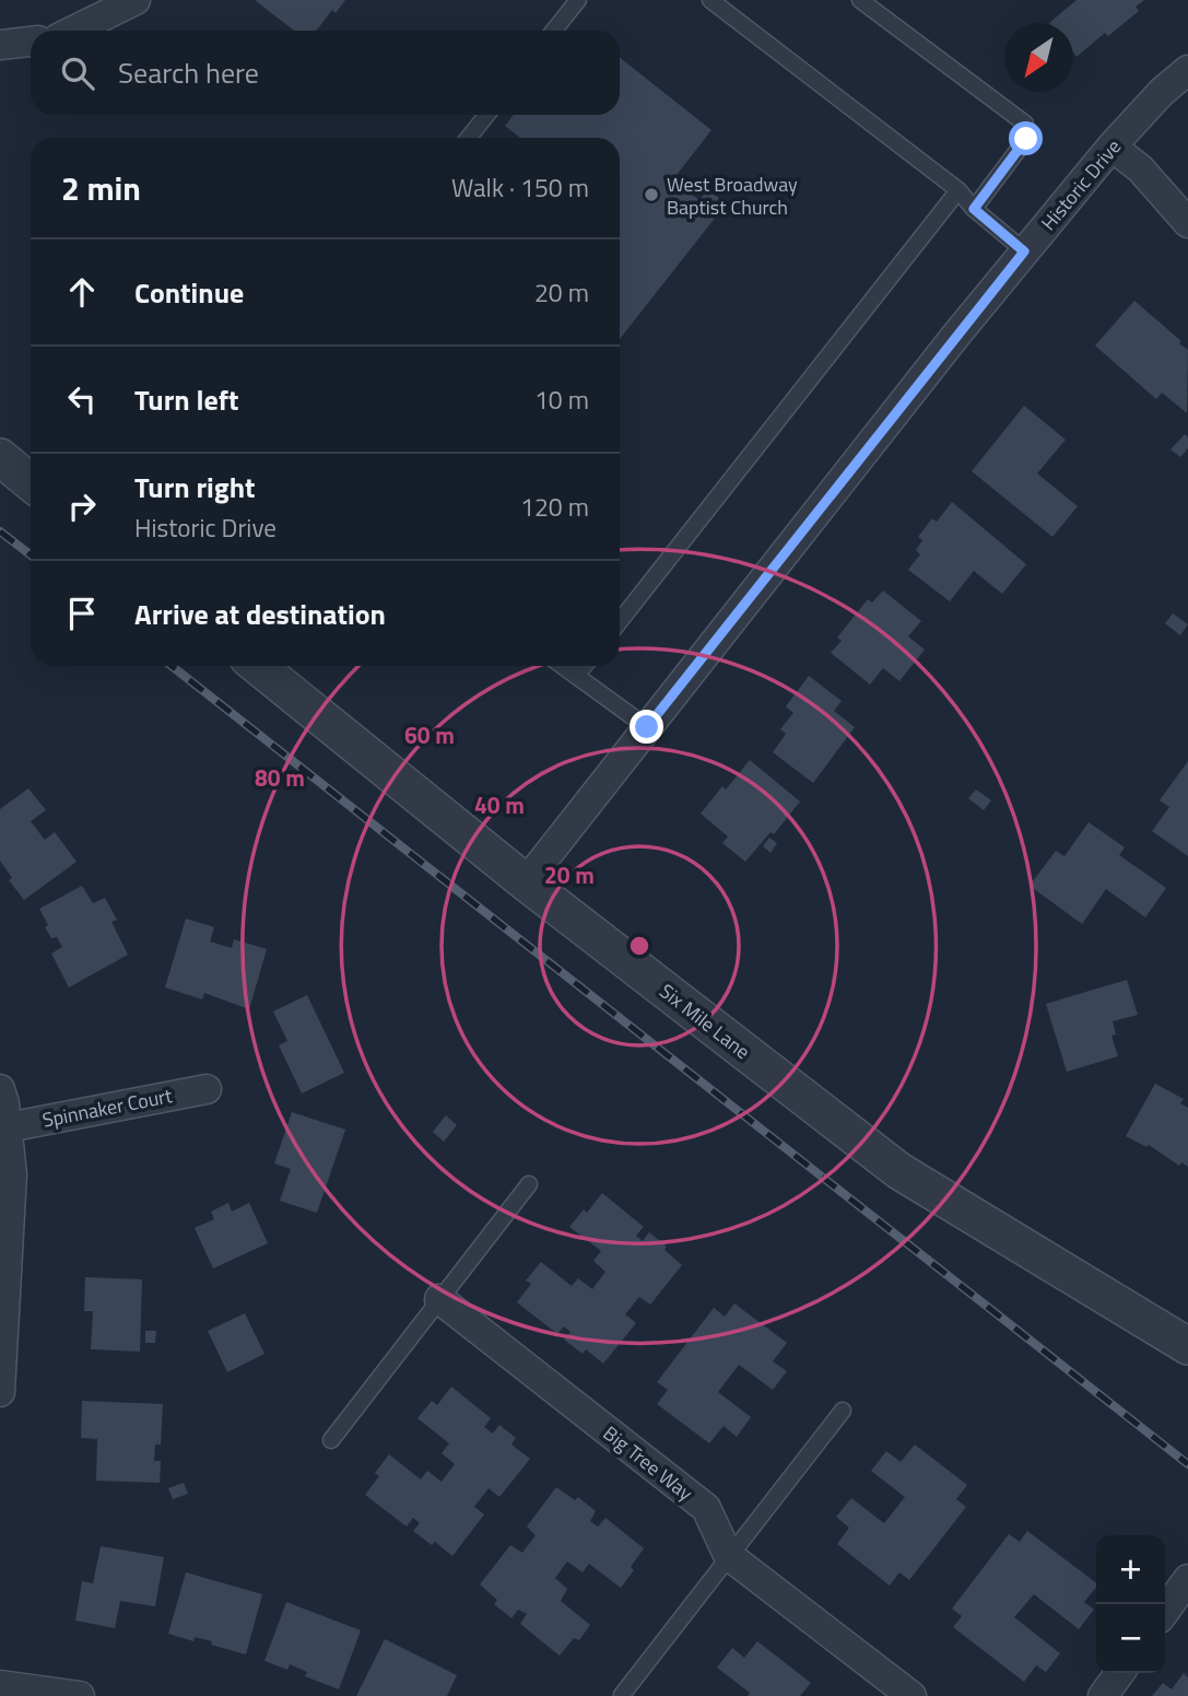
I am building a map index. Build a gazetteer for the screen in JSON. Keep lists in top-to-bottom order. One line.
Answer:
{"streets":{"street":["Historic Drive","Six Mile Lane","Spinnaker Court","Big Tree Way"]},"crossings":[["Historic Drive","Six Mile Lane"]],"places":["West Broadway Baptist Church"],"north":"bottom left","page":{"search":"Search here","heading":["2 min","Walk · 150 m"],"list":[["Continue","20 m"],["Turn left","10 m"],["Turn right","Historic Drive","120 m"],"Arrive at destination"],"map_buttons":["+","−"]},"rings":["60 m","80 m","40 m","20 m"]}
